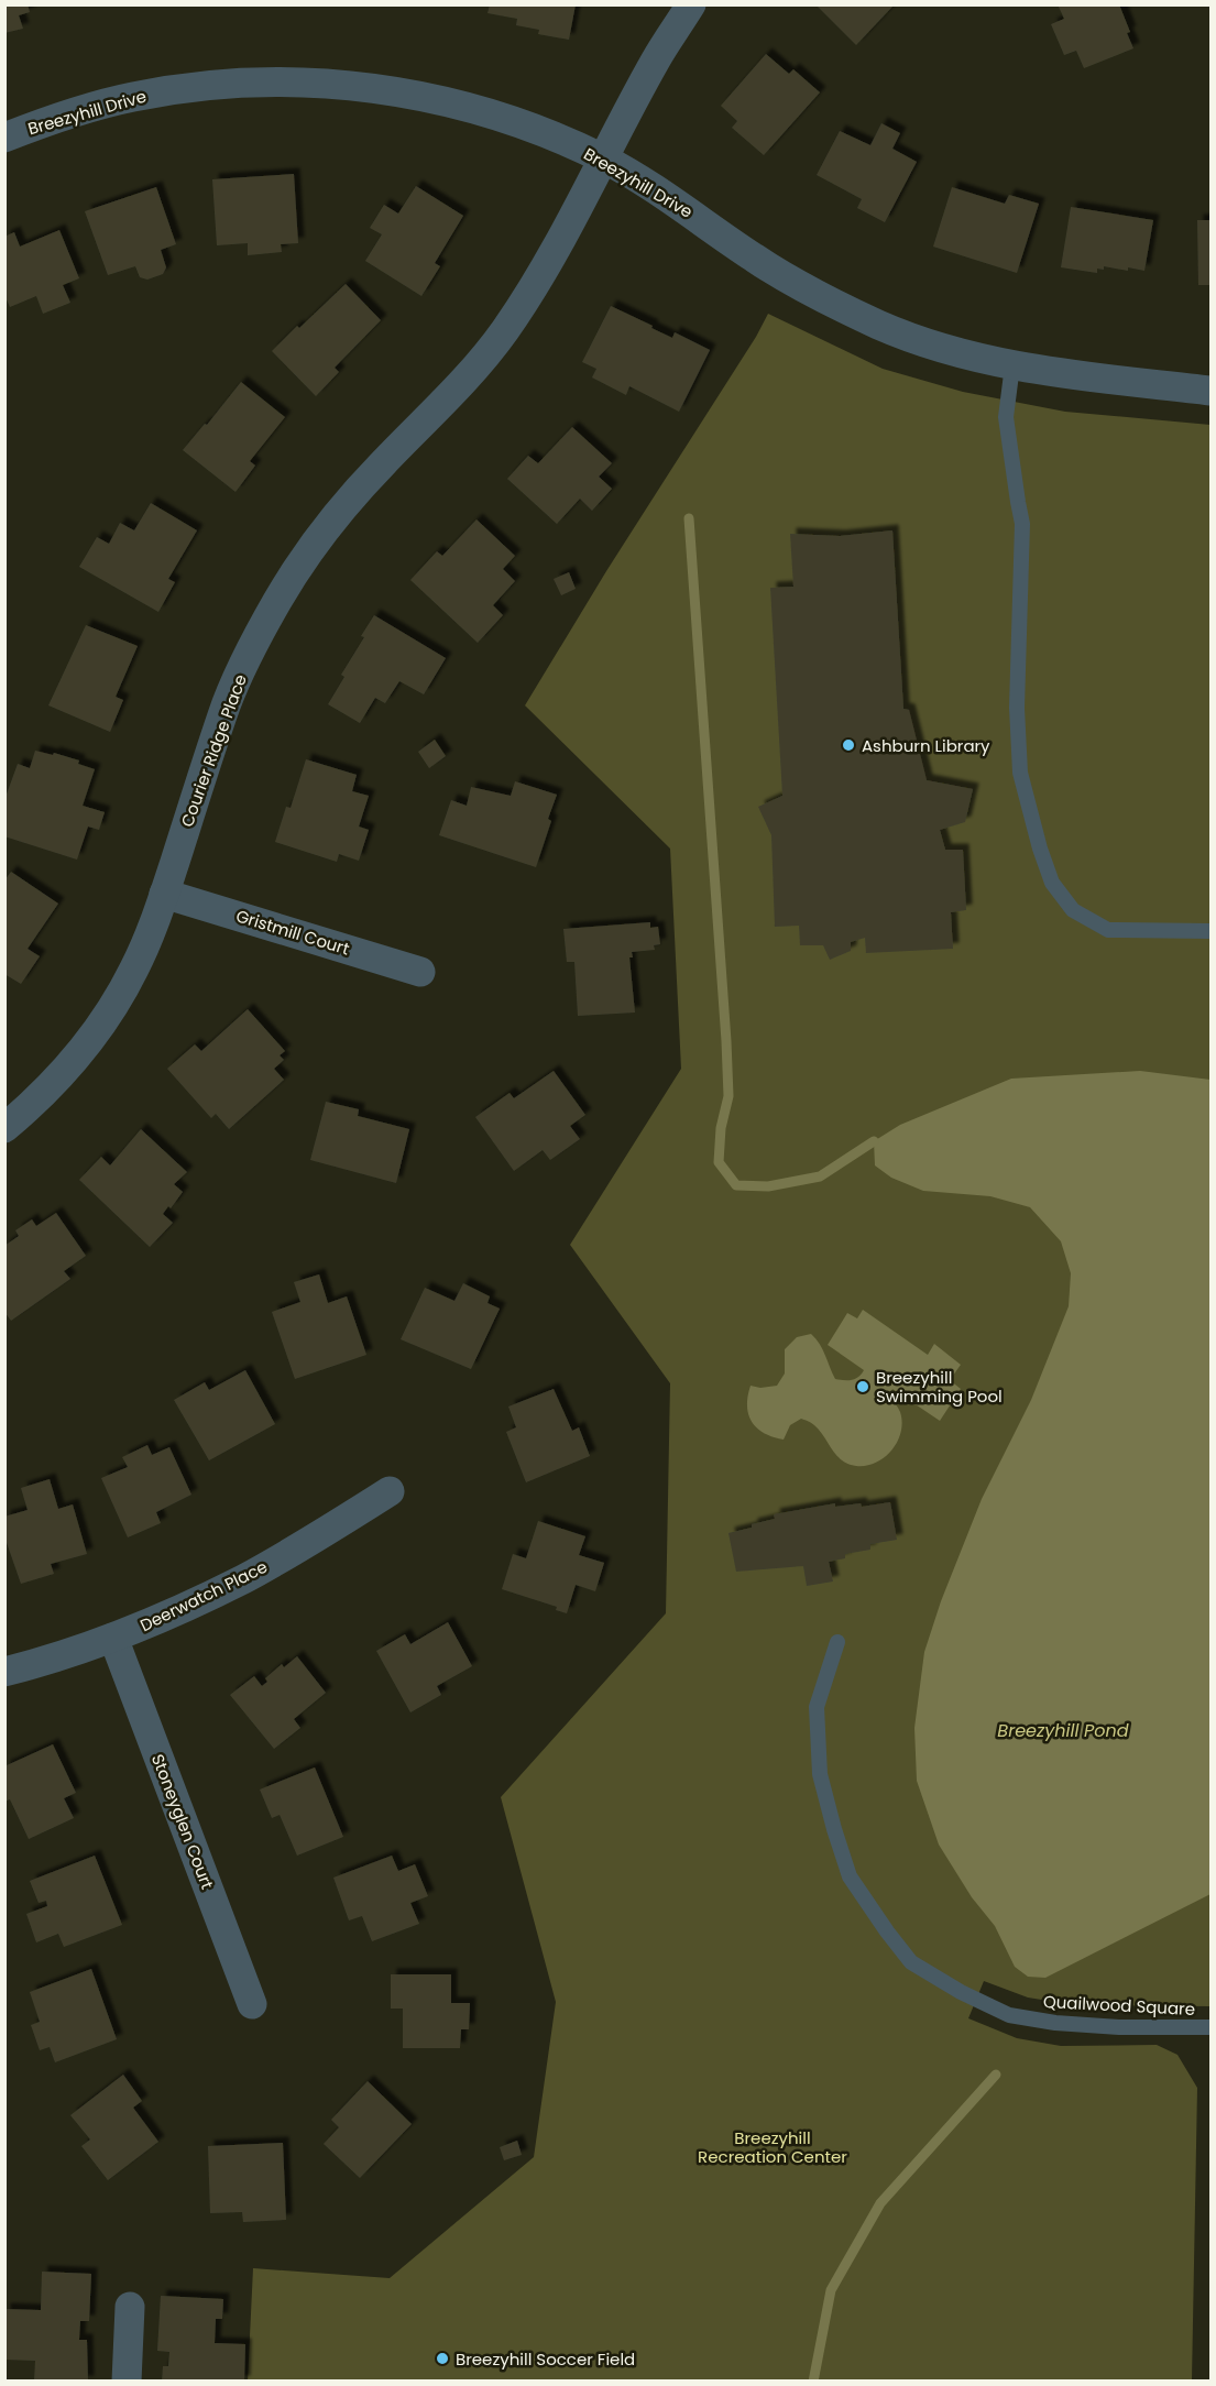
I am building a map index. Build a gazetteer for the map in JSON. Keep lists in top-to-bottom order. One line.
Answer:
{"streets":{"street":["Breezyhill Drive","Courier Ridge Place","Gristmill Court","Deerwatch Place","Stoneyglen Court"],"lane":["Quailwood Square"]},"crossings":[["Breezyhill Drive","Courier Ridge Place"],["Courier Ridge Place","Gristmill Court"],["Deerwatch Place","Stoneyglen Court"]],"water":["Breezyhill Pond"],"parks":["Breezyhill Recreation Center"],"places":["Ashburn Library","Breezyhill Swimming Pool","Breezyhill Soccer Field"]}
